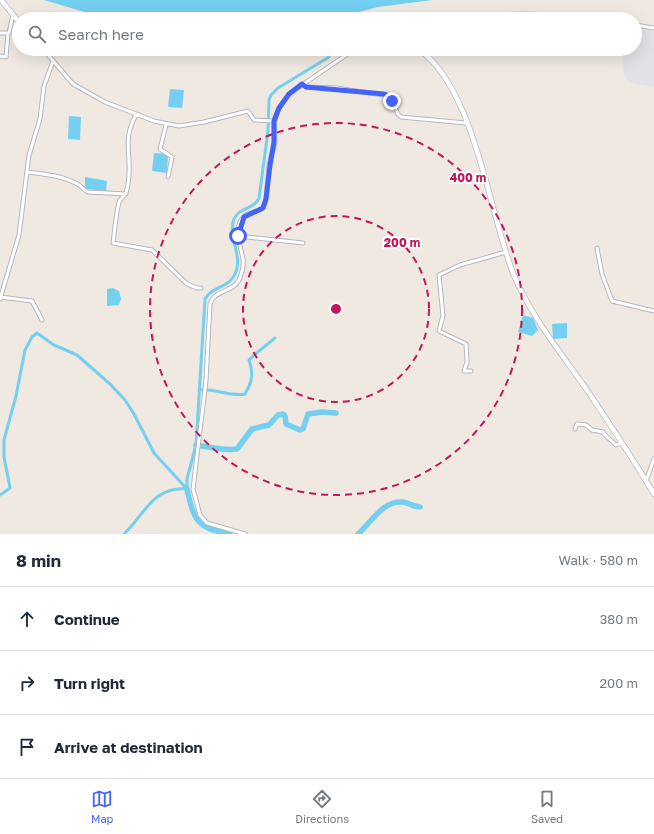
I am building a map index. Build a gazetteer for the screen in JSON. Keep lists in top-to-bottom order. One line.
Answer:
{"page":{"search":"Search here","heading":["8 min","Walk · 580 m"],"list":[["Continue","380 m"],["Turn right","200 m"],"Arrive at destination"],"nav":["Map","Directions","Saved"]},"rings":["400 m","200 m"]}
